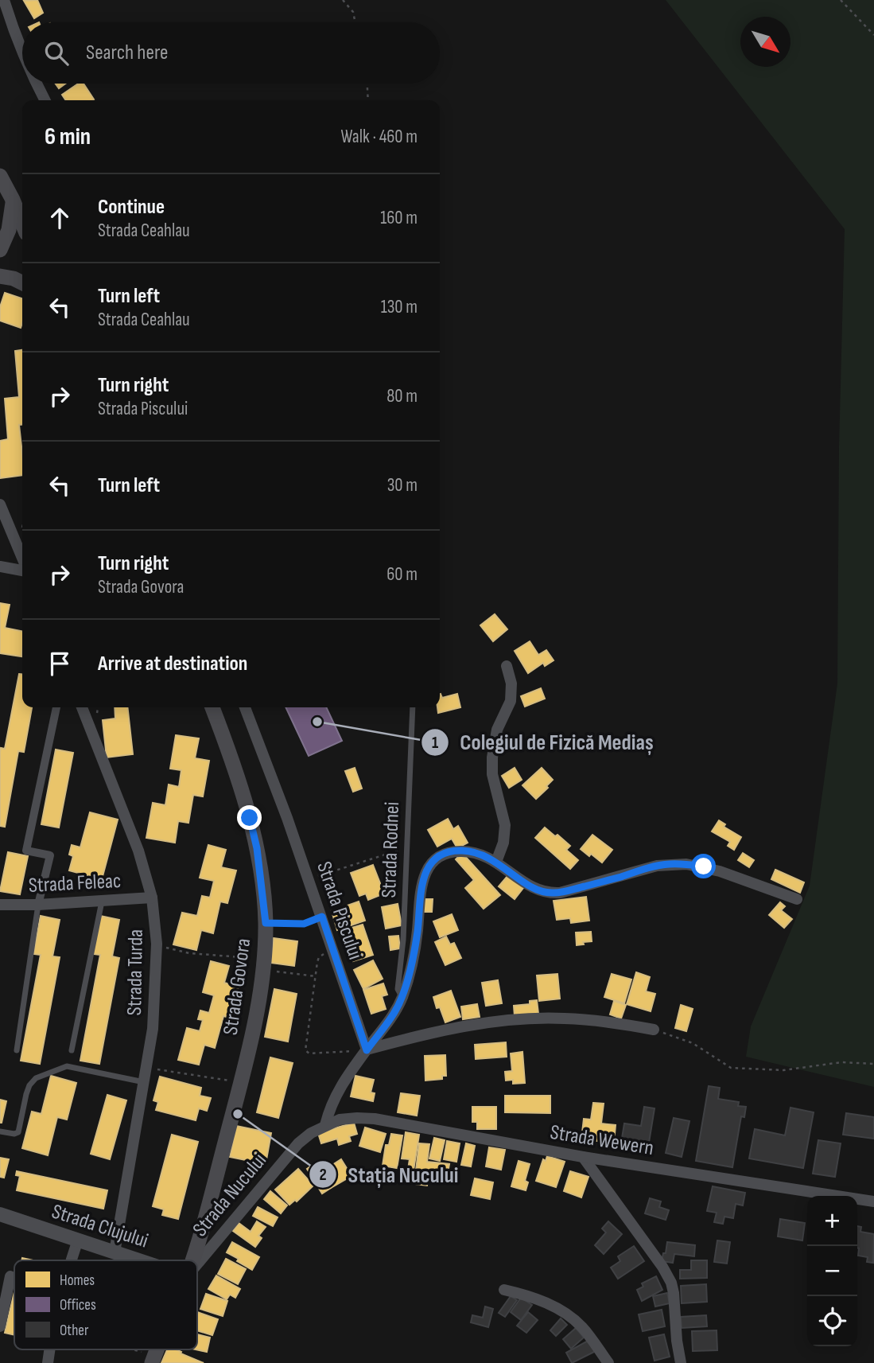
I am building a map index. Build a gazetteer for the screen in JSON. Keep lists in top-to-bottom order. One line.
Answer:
{"streets":{"main road":["Strada Govora"],"street":["Strada Feleac","Strada Piscului","Strada Turda","Strada Wewern","Strada Nucului","Strada Clujului"],"lane":["Strada Rodnei"]},"crossings":[["Strada Feleac","Strada Turda"],["Strada Turda","Strada Clujului"],["Strada Wewern","Strada Nucului"]],"places":["Colegiul de Fizică Mediaș","Stația Nucului"],"legend":["Homes","Offices","Other"],"north":"bottom right","page":{"search":"Search here","heading":["6 min","Walk · 460 m"],"list":[["Continue","Strada Ceahlau","160 m"],["Turn left","Strada Ceahlau","130 m"],["Turn right","Strada Piscului","80 m"],["Turn left","30 m"],["Turn right","Strada Govora","60 m"],"Arrive at destination"],"map_buttons":["+","−"]}}
